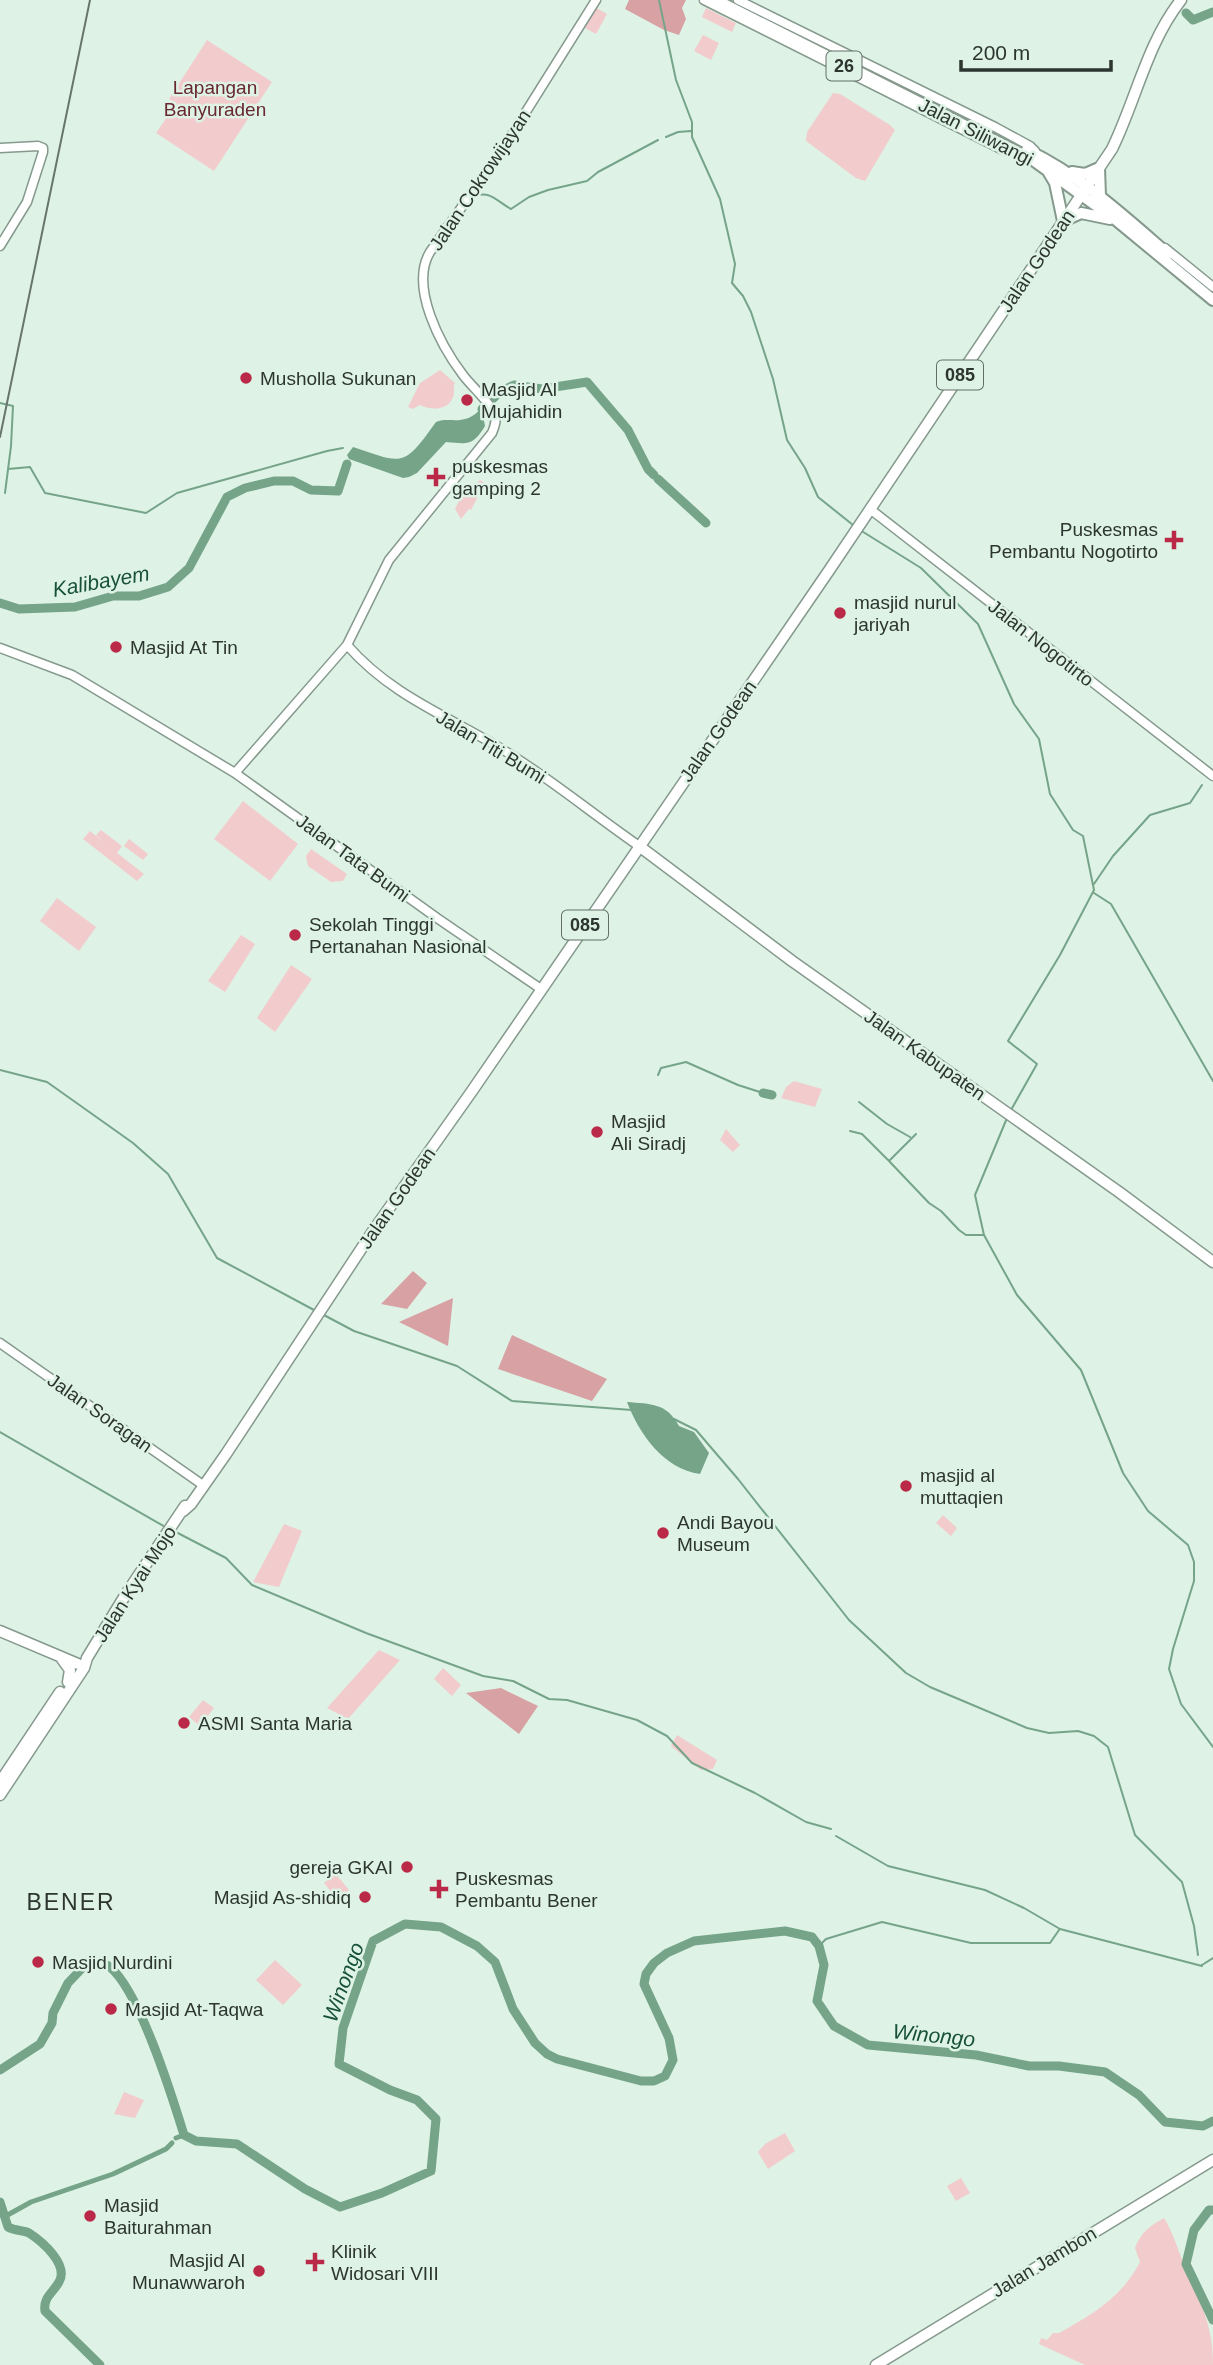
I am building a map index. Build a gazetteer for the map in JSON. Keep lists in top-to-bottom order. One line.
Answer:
{"streets":{"highway":["26","Jalan Siliwangi"],"main road":["Jalan Godean","085","Jalan Kabupaten","Jalan Kyai Mojo","Jalan Jambon"],"street":["Jalan Cokrowijayan","Jalan Nogotirto","Jalan Titi Bumi","Jalan Tata Bumi","Jalan Soragan"]},"crossings":[["Jalan Siliwangi","Jalan Godean"],["Jalan Cokrowijayan","Jalan Titi Bumi"],["Jalan Cokrowijayan","Jalan Tata Bumi"],["Jalan Godean","Jalan Nogotirto"],["Jalan Godean","Jalan Titi Bumi"],["Jalan Godean","Jalan Tata Bumi"],["Jalan Godean","Jalan Kabupaten"],["Jalan Godean","Jalan Soragan"],["Jalan Godean","Jalan Kyai Mojo"],["Jalan Titi Bumi","Jalan Kabupaten"]],"districts":["BENER"],"water":["Kalibayem","Winongo"],"parks":["Lapangan Banyuraden"],"places":{"other":["Musholla Sukunan","Masjid Al Mujahidin","masjid nurul jariyah","Masjid At Tin","Sekolah Tinggi Pertanahan Nasional","Masjid Ali Siradj","masjid al muttaqien","Andi Bayou Museum","ASMI Santa Maria","gereja GKAI","Masjid As-shidiq","Masjid Nurdini","Masjid At-Taqwa","Masjid Baiturahman","Masjid Al Munawwaroh"],"health":["puskesmas gamping 2","Puskesmas Pembantu Nogotirto","Puskesmas Pembantu Bener","Klinik Widosari VIII"]},"scale_bar":"200 m"}
